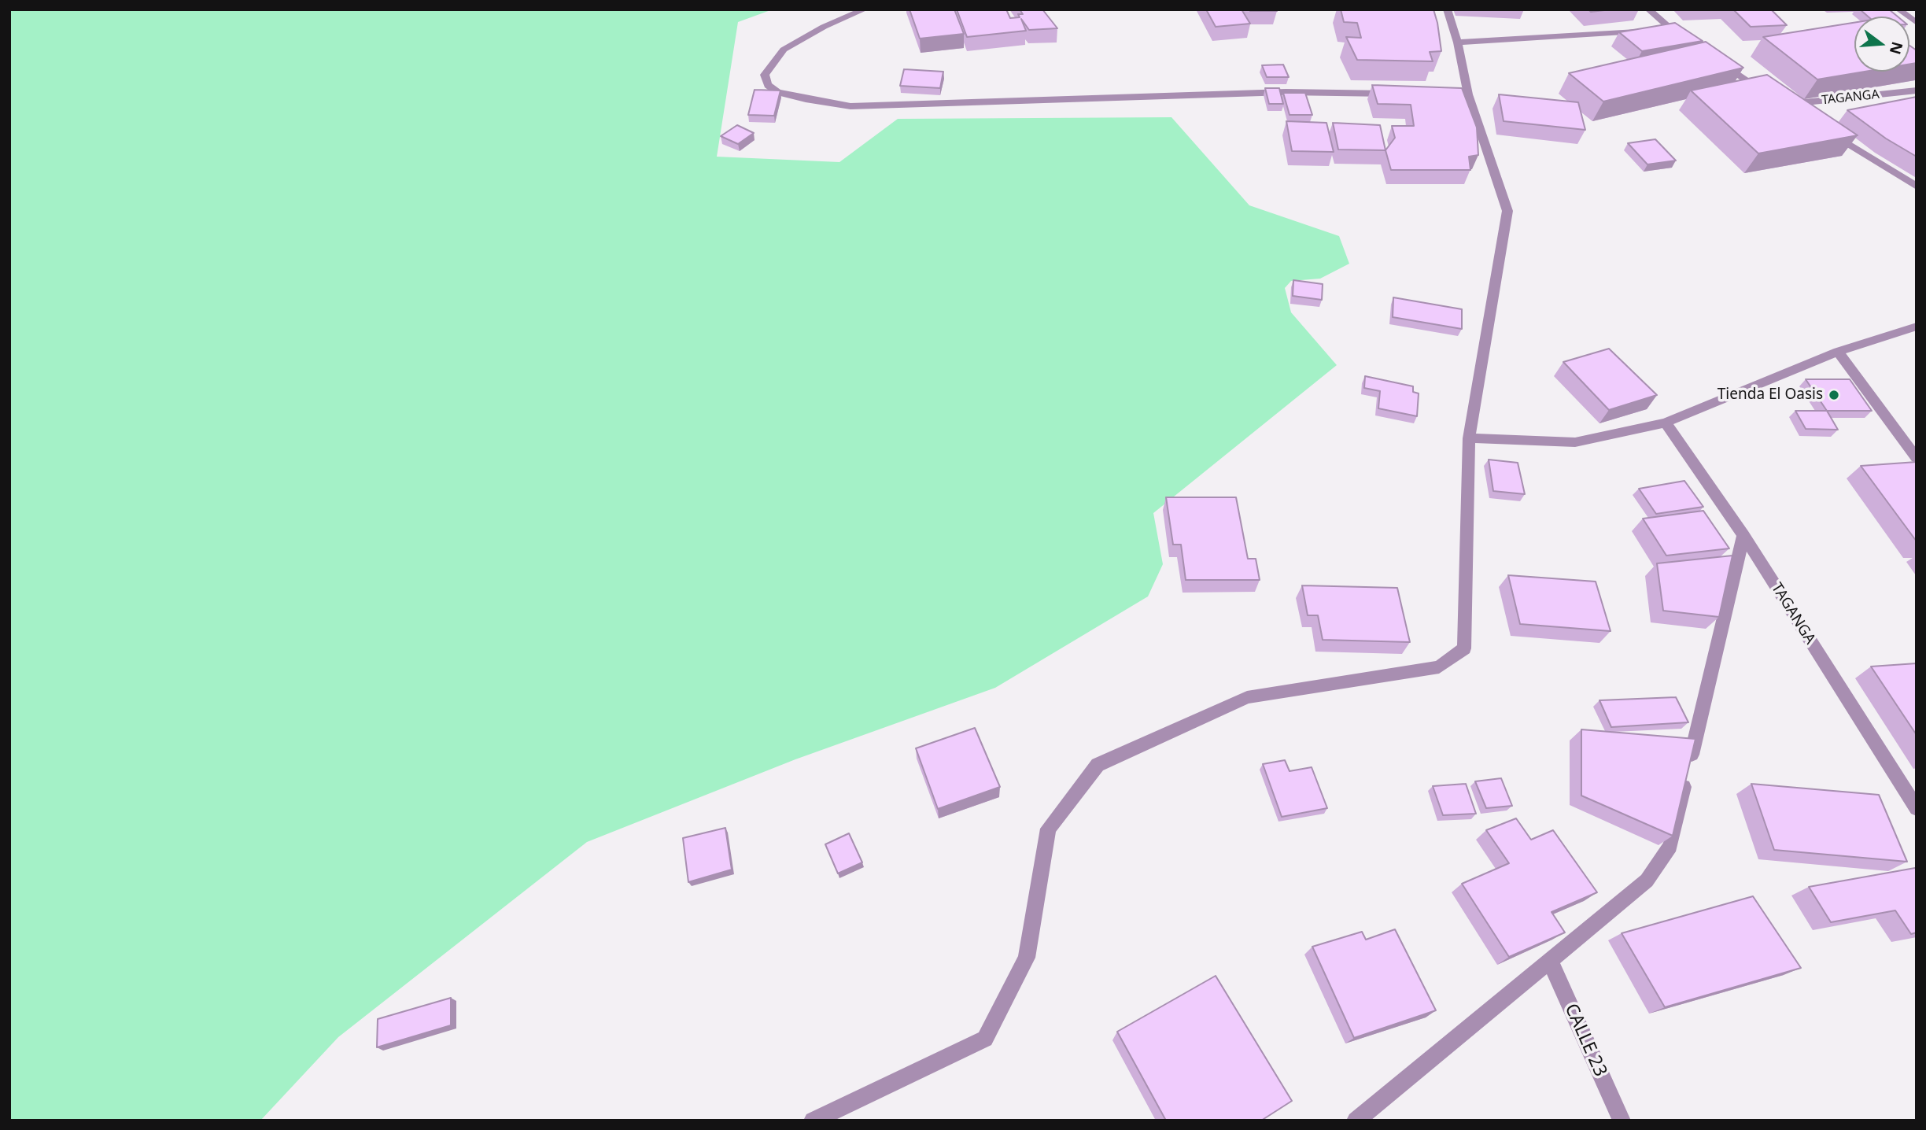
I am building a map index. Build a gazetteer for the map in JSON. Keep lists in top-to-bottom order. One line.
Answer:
{"streets":{"street":["TAGANGA","CALLE 23"]},"places":["Tienda El Oasis"],"north":"right"}
